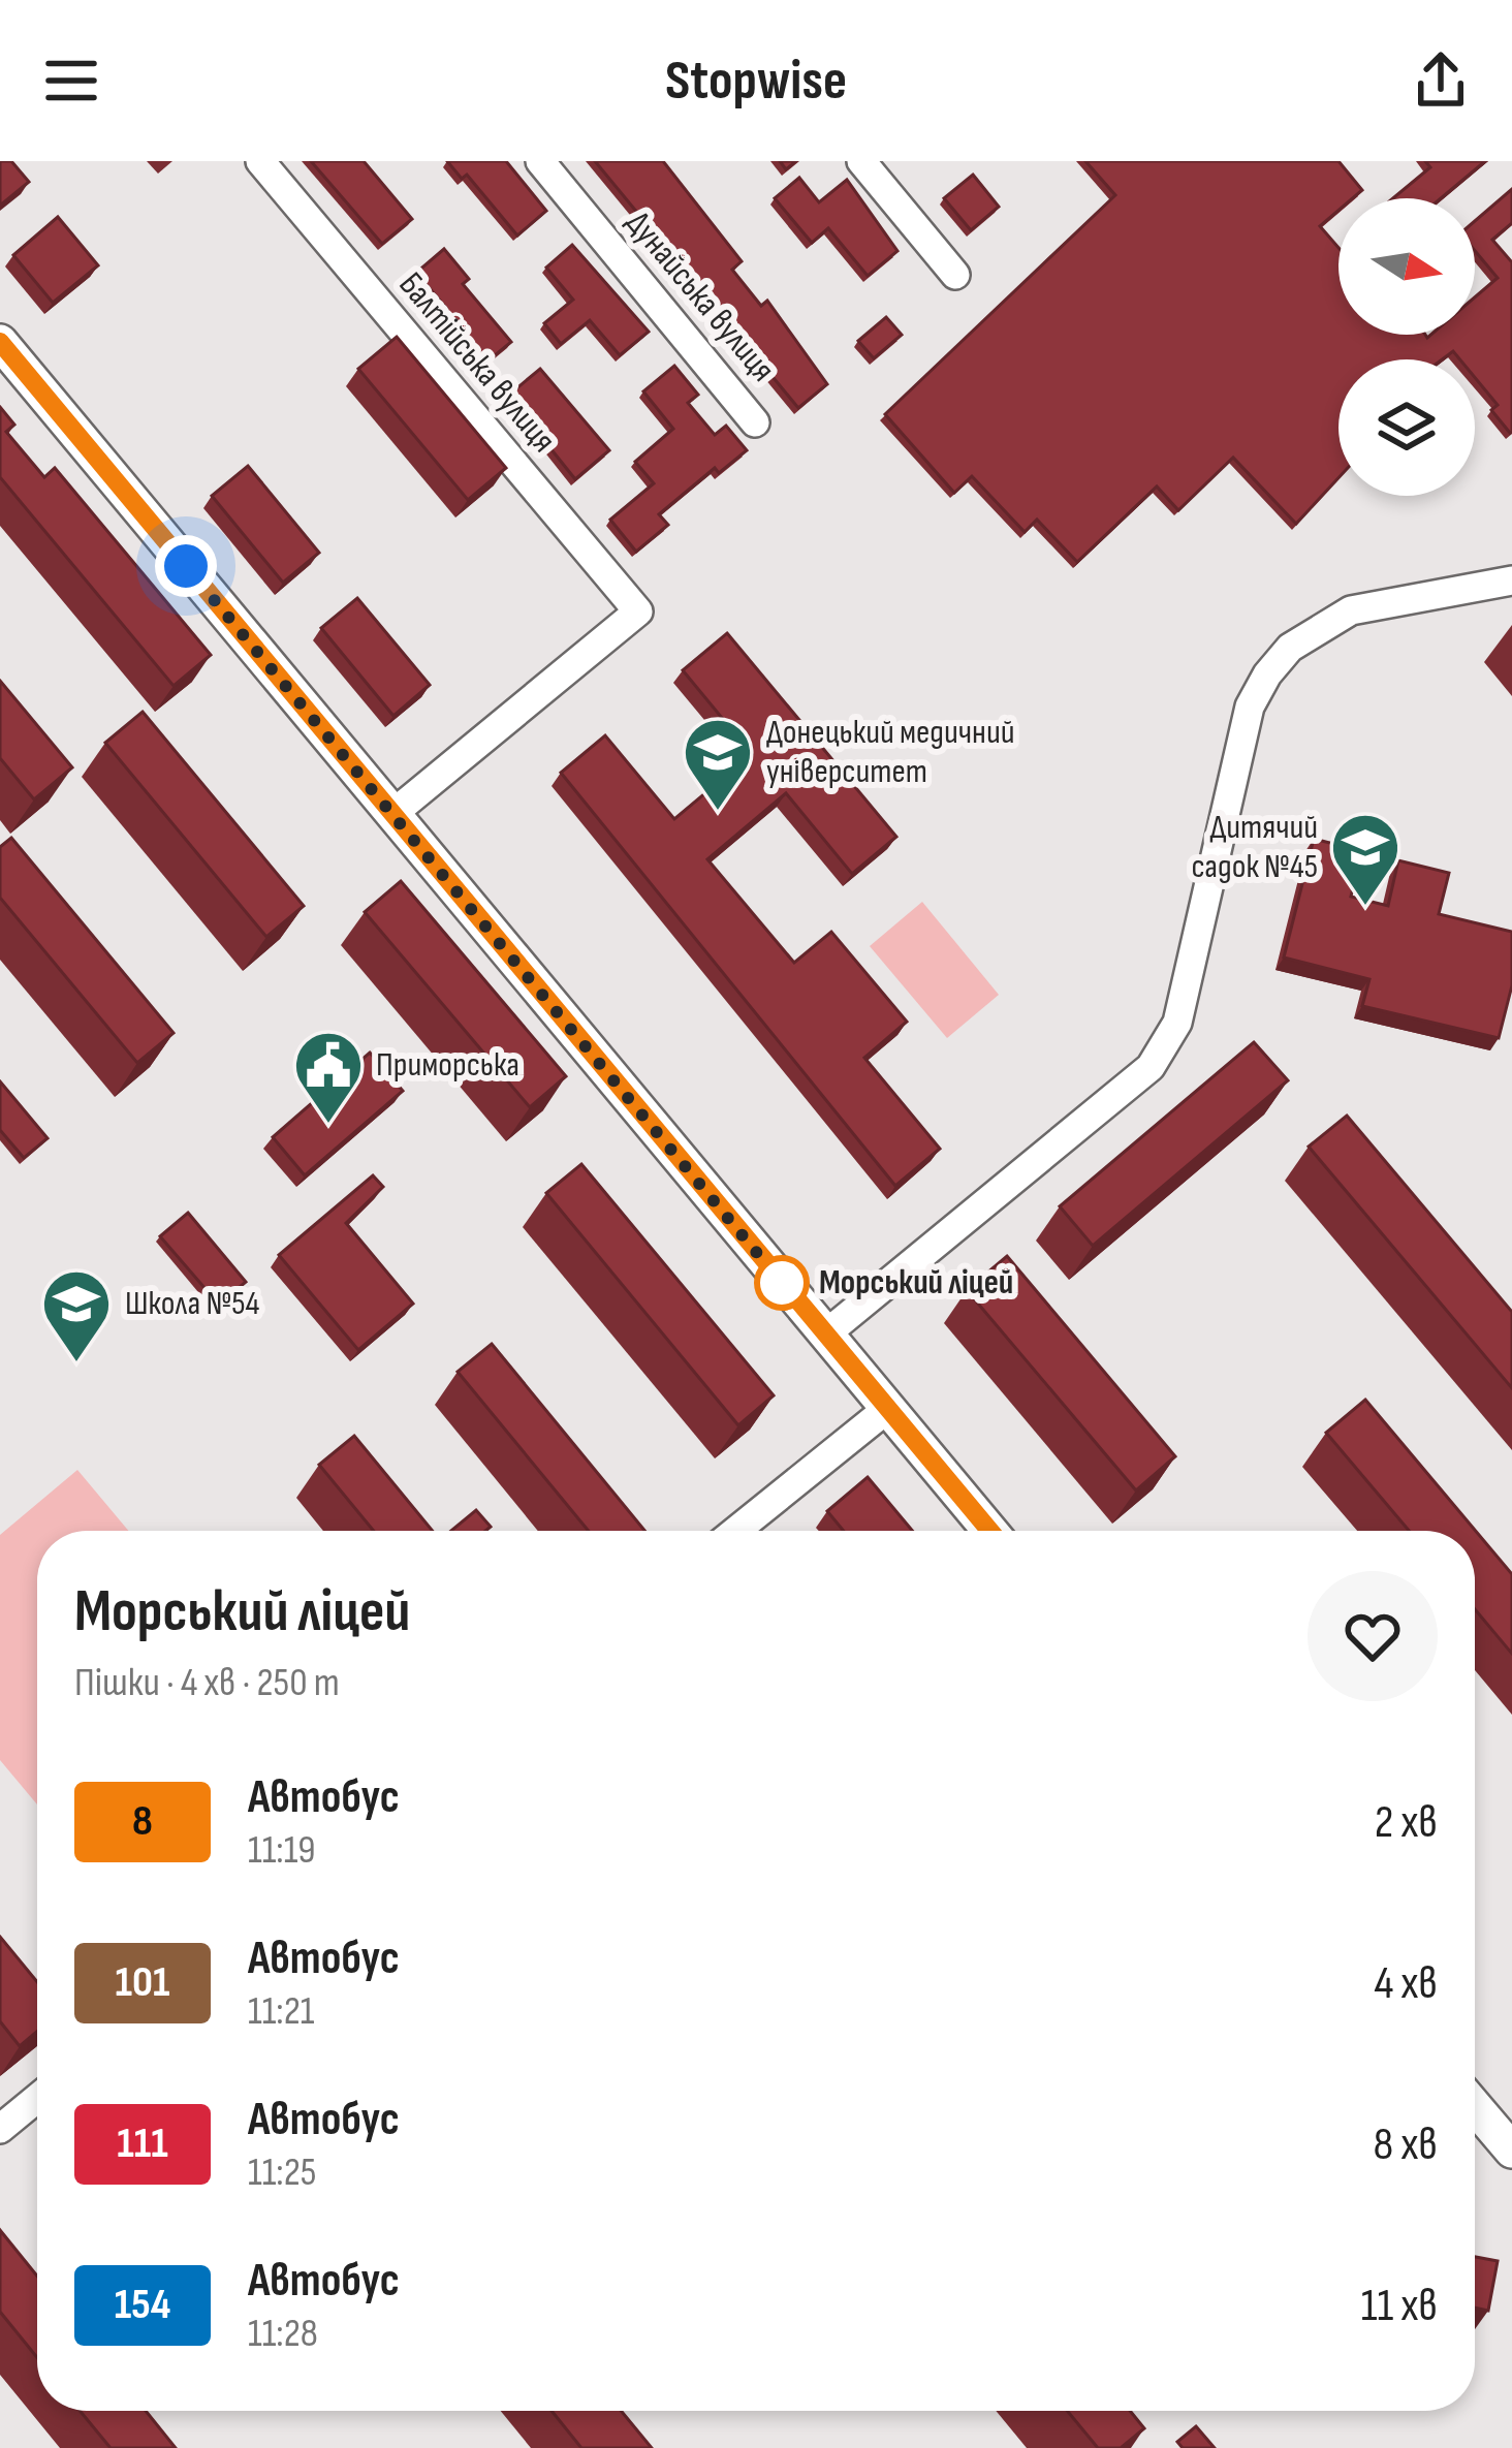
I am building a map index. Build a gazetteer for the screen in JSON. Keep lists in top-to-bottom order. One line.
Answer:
{"streets":{"street":["Дунайська вулиця","Балтійська вулиця"]},"places":{"school or university":["Донецький медичний університет","Дитячий садок №45","Школа №54"],"public building":["Приморська"],"other":["Морський ліцей"]},"lines":["bus line 8"],"north":"right","page":{"header":"Stopwise","heading":["Морський ліцей","Пішки · 4 хв · 250 m"],"list":[{"mark":"8","name":"Автобус","note":"11:19","value":"2 хв"},{"mark":"101","name":"Автобус","note":"11:21","value":"4 хв"},{"mark":"111","name":"Автобус","note":"11:25","value":"8 хв"},{"mark":"154","name":"Автобус","note":"11:28","value":"11 хв"}]}}
